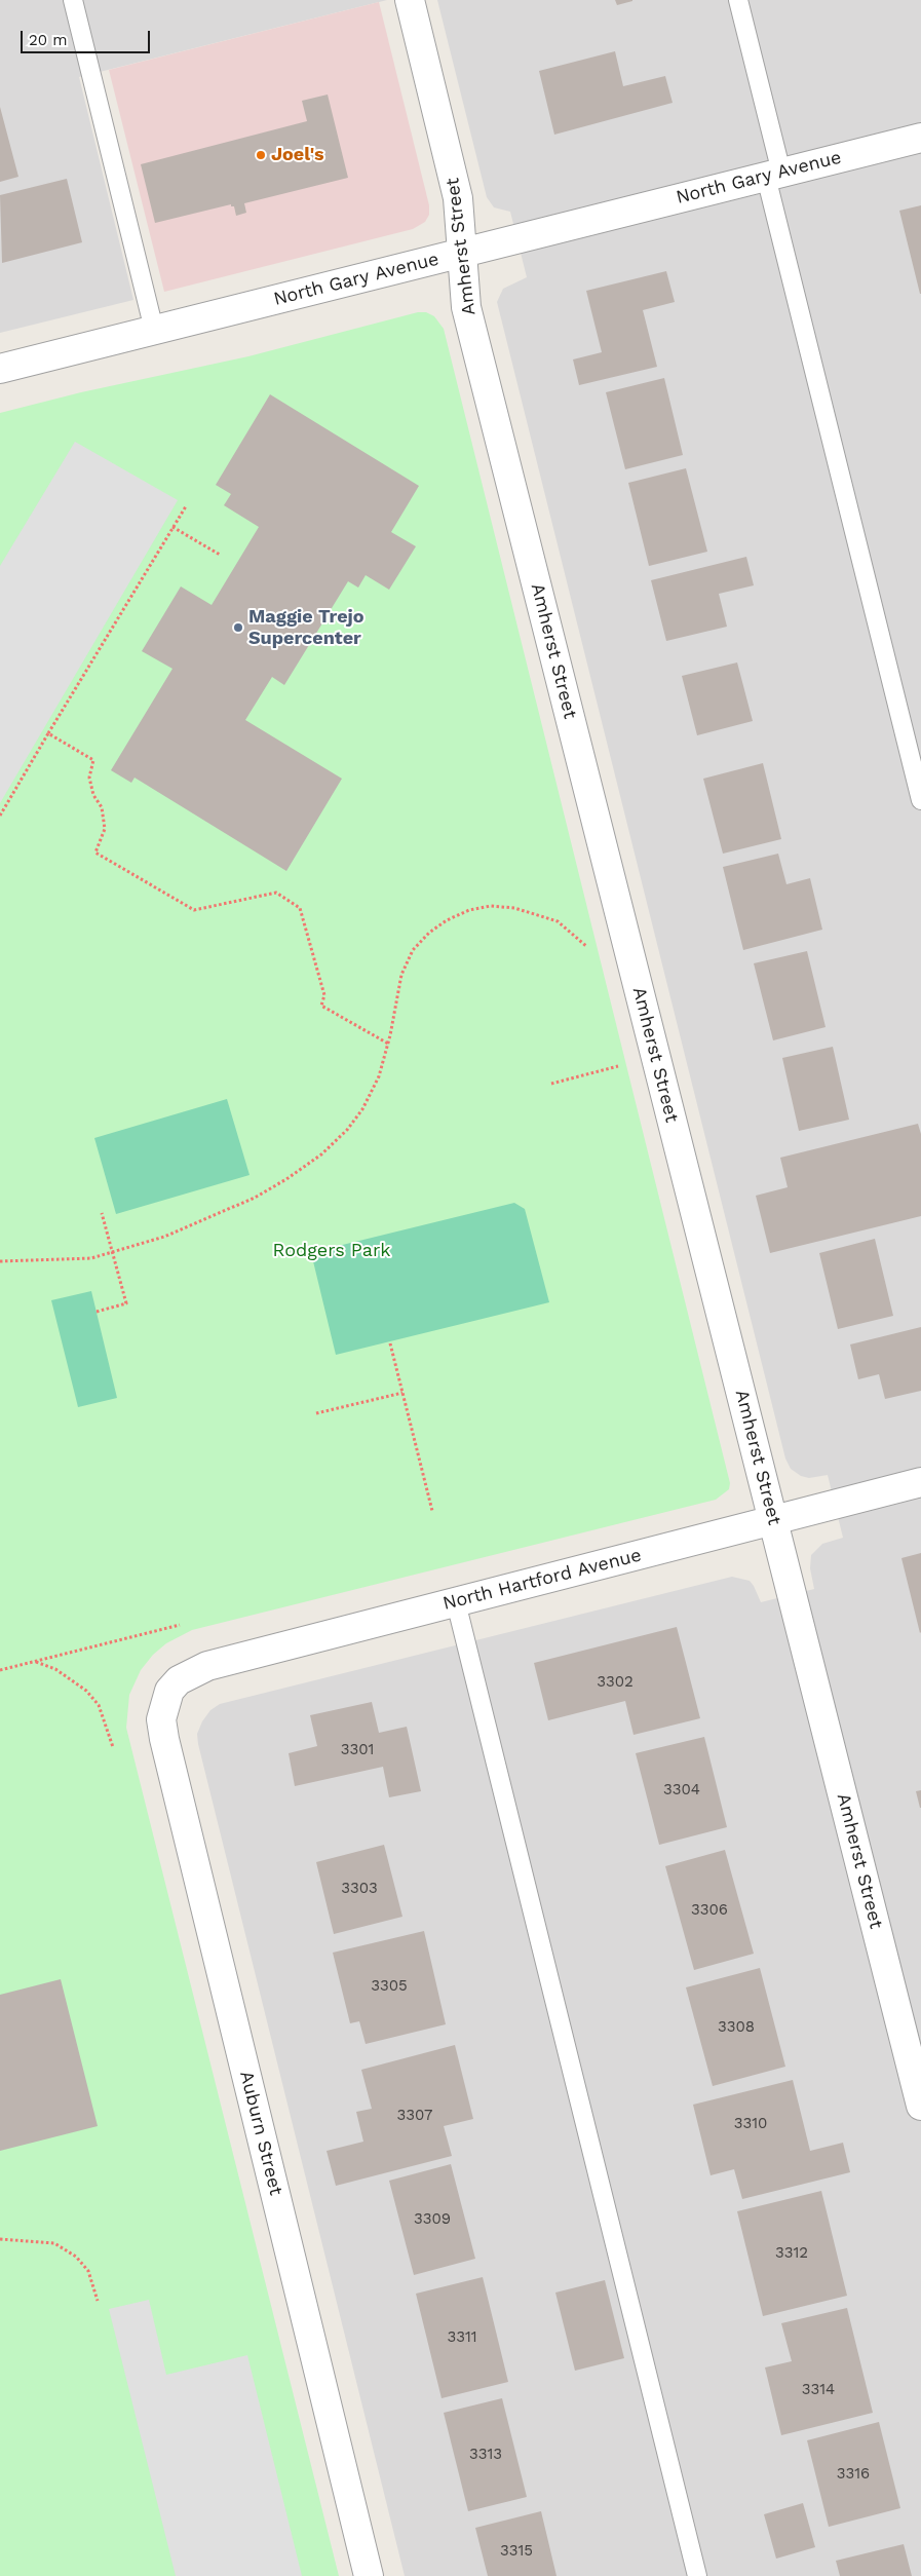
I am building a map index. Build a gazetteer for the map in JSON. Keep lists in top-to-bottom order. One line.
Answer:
{"streets":{"street":["North Gary Avenue","Amherst Street","North Hartford Avenue","Auburn Street"]},"crossings":[["North Gary Avenue","Amherst Street"],["Amherst Street","North Hartford Avenue"],["North Hartford Avenue","Auburn Street"]],"parks":["Rodgers Park"],"places":["Joel's","Maggie Trejo Supercenter"],"house_numbers":["3302","3301","3304","3303","3306","3305","3308","3307","3310","3309","3312","3311","3314","3313","3316","3315"],"scale_bar":"20 m"}
